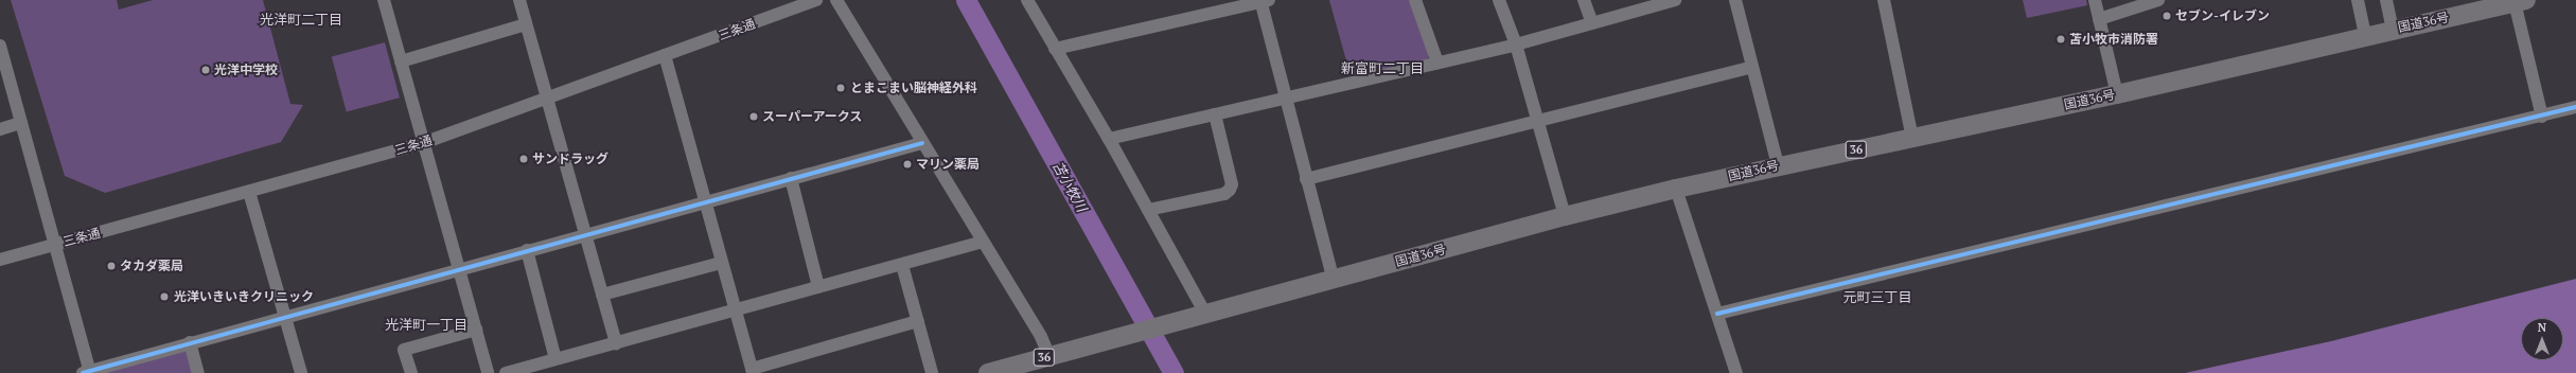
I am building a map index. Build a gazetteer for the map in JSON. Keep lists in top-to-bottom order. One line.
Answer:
{"streets":{"highway":["国道36号","36"],"street":["三条通"]},"districts":["光洋町二丁目","新富町二丁目","元町三丁目","光洋町一丁目"],"water":["苫小牧川"],"places":["セブン-イレブン","苫小牧市消防署","光洋中学校","とまこまい脳神経外科","スーパーアークス","サンドラッグ","マリン薬局","タカダ薬局","光洋いきいきクリニック"],"north":"top"}
